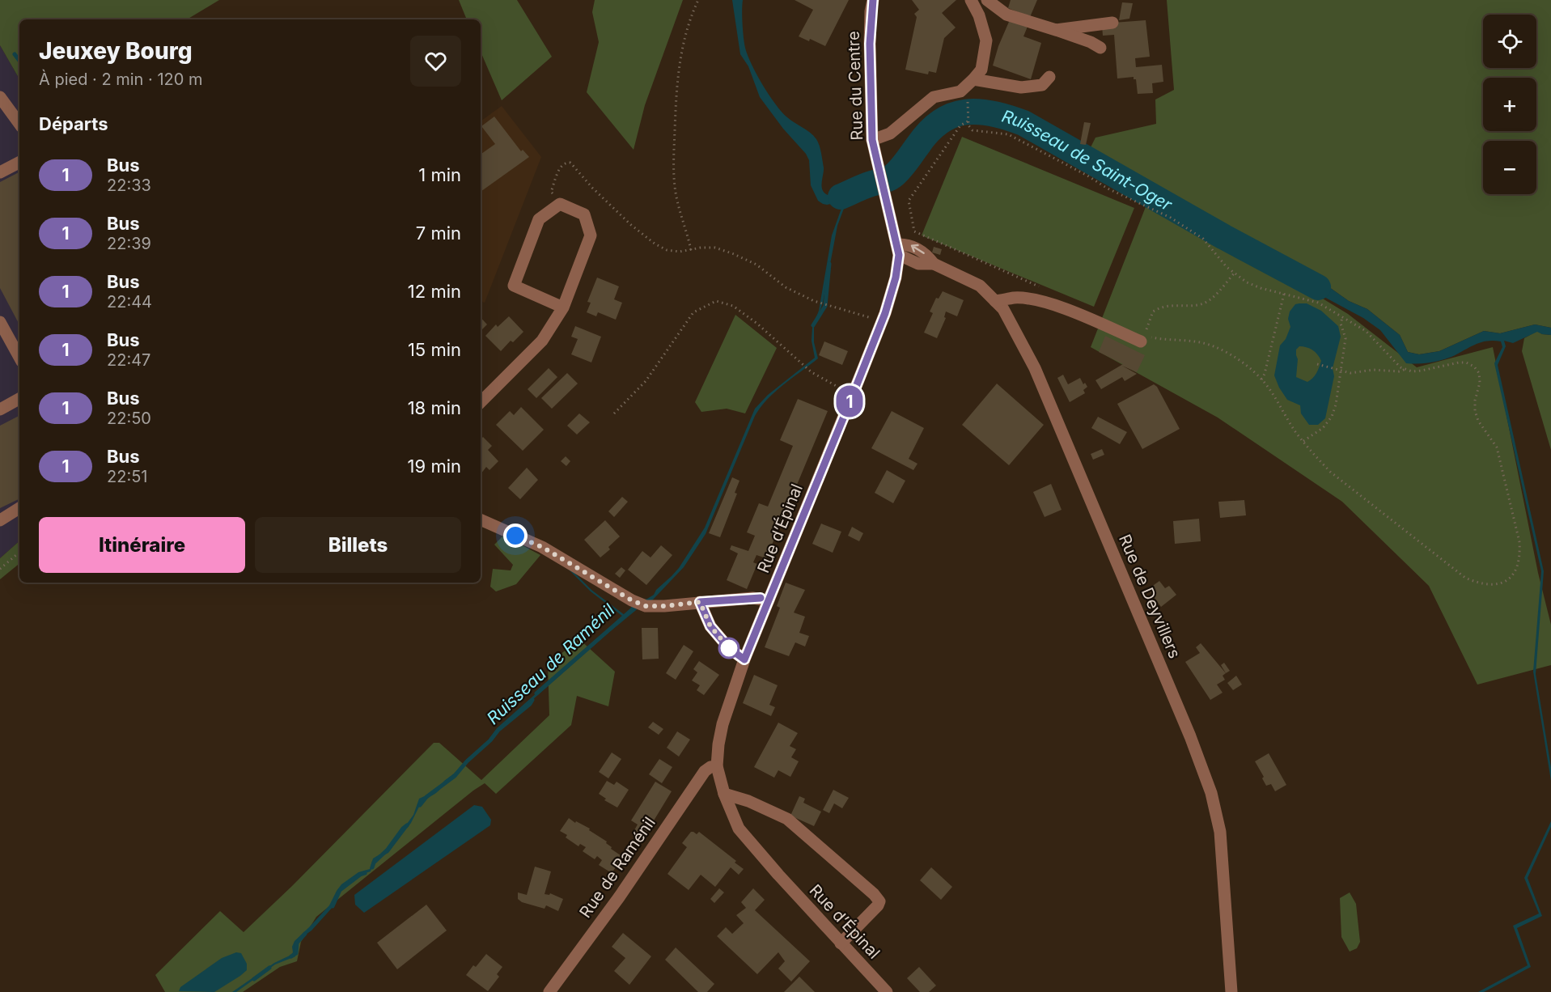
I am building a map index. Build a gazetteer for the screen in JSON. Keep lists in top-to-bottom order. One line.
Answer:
{"streets":{"street":["Rue du Centre","Rue d’Épinal","Rue de Deyvillers","Rue de Raménil"]},"crossings":[["Rue du Centre","Rue d’Épinal"],["Rue du Centre","Rue de Deyvillers"],["Rue d’Épinal","Rue de Deyvillers"],["Rue d’Épinal","Rue de Raménil"]],"water":["Ruisseau de Saint-Oger","Ruisseau de Raménil"],"lines":["bus line 1"],"page":{"on_map":"1","map_buttons":["+","−"],"heading":[["Jeuxey Bourg","À pied · 2 min · 120 m"],"Départs"],"list":[{"mark":"1","name":"Bus","note":"22:33","value":"1 min"},{"mark":"1","name":"Bus","note":"22:39","value":"7 min"},{"mark":"1","name":"Bus","note":"22:44","value":"12 min"},{"mark":"1","name":"Bus","note":"22:47","value":"15 min"},{"mark":"1","name":"Bus","note":"22:50","value":"18 min"},{"mark":"1","name":"Bus","note":"22:51","value":"19 min"}],"buttons":["Itinéraire","Billets"]}}
